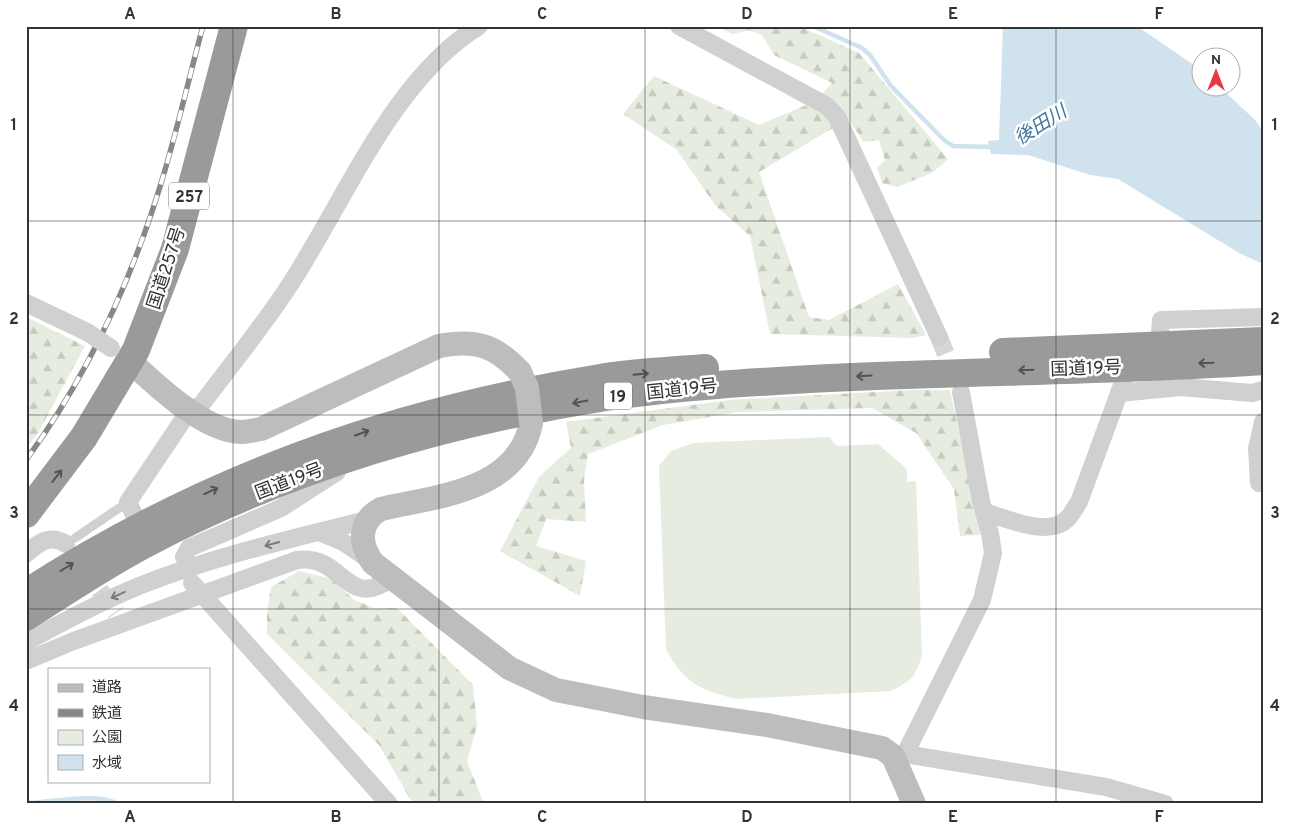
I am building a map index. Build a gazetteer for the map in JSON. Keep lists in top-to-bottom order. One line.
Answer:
{"streets":{"highway":["257","国道257号","国道19号","19"]},"crossings":[["257","国道257号"]],"water":["後田川"],"legend":["道路","鉄道","公園","水域"],"north":"top","grid":{"columns":["A","B","C","D","E","F"],"rows":["1","2","3","4"]}}
